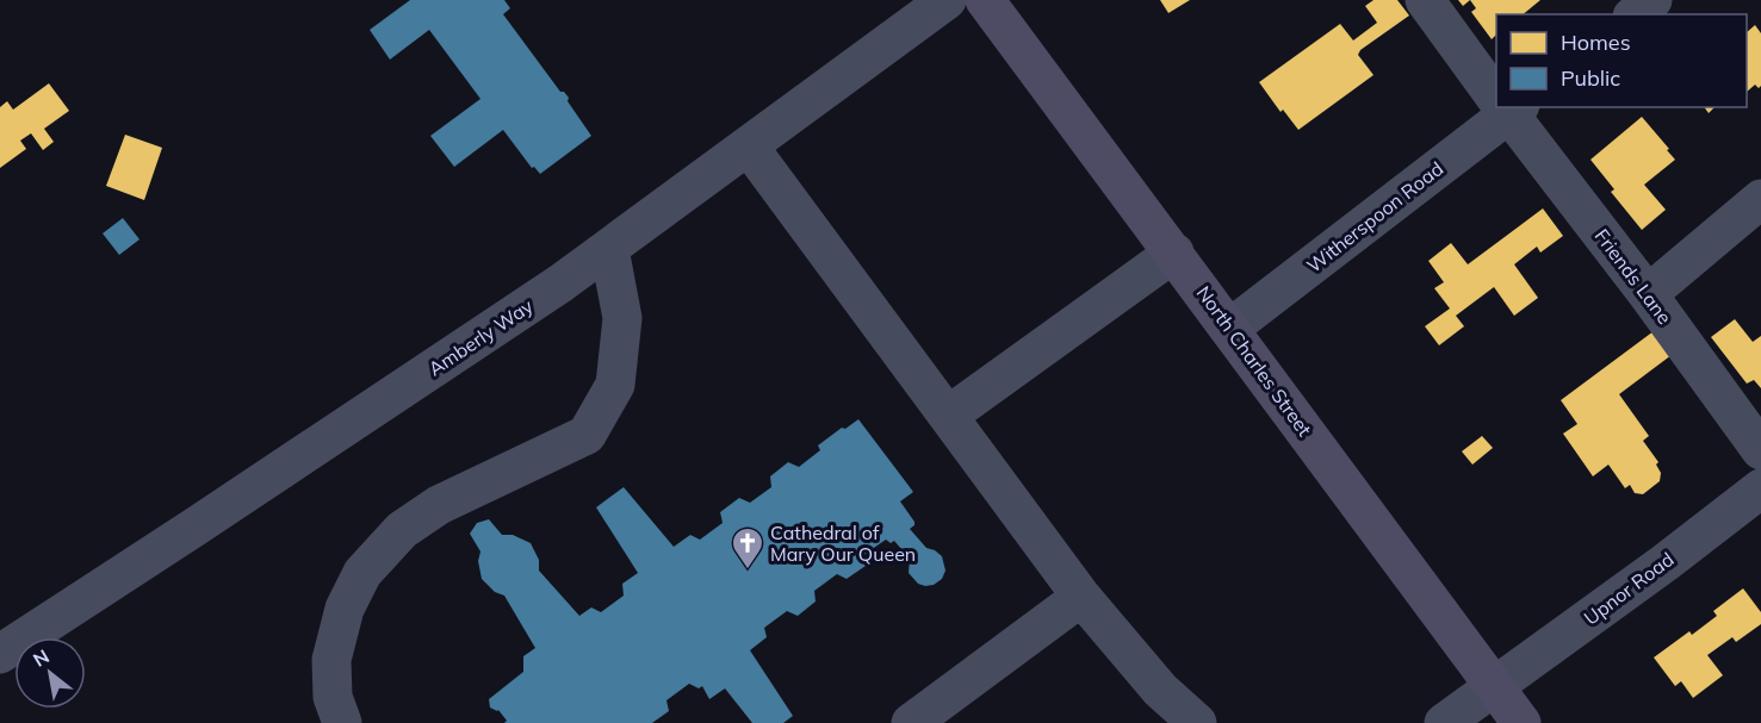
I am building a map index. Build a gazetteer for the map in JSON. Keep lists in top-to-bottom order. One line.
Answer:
{"streets":{"main road":["North Charles Street"],"street":["Witherspoon Road","Friends Lane","Amberly Way","Upnor Road"]},"crossings":[["Witherspoon Road","North Charles Street"],["North Charles Street","Upnor Road"]],"places":{"church":["Cathedral of Mary Our Queen"]},"legend":["Homes","Public"],"north":"top left"}
